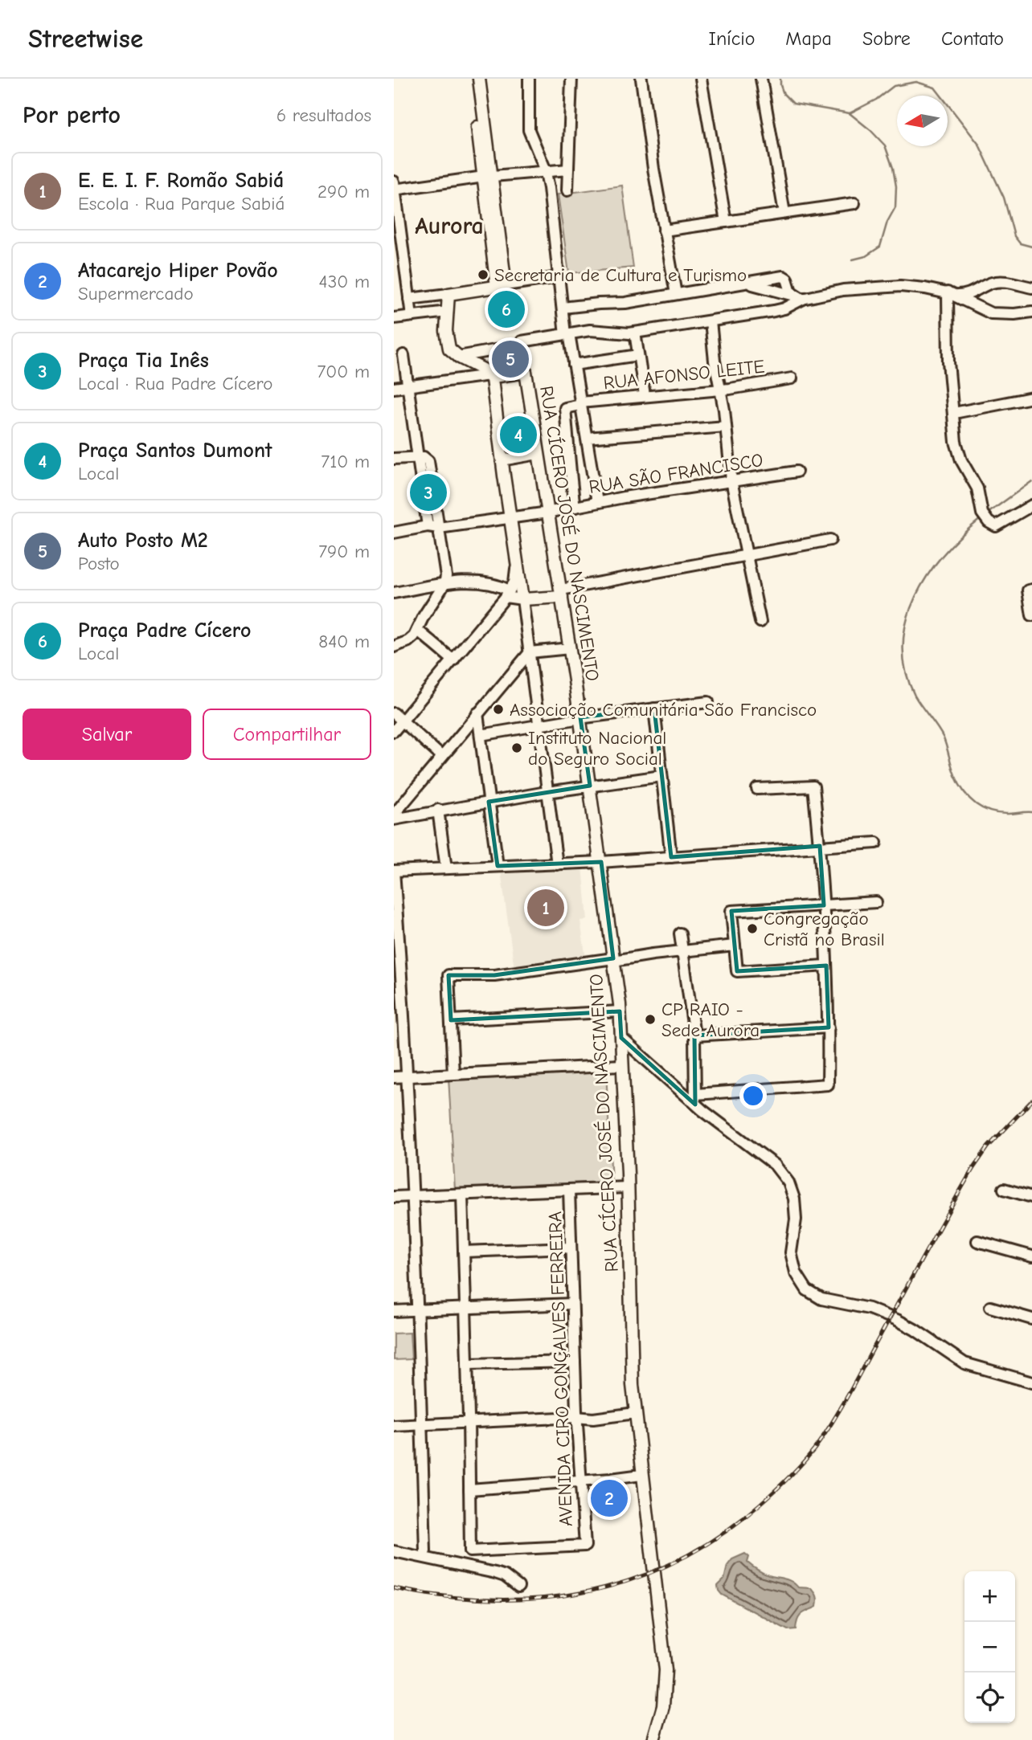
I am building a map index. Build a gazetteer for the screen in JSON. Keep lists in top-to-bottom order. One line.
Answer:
{"streets":{"main road":["RUA CÍCERO JOSÉ DO NASCIMENTO"],"street":["RUA AFONSO LEITE","RUA SÃO FRANCISCO","AVENIDA CIRO GONÇALVES FERREIRA"]},"crossings":[["RUA AFONSO LEITE","RUA SÃO FRANCISCO"],["RUA SÃO FRANCISCO","RUA CÍCERO JOSÉ DO NASCIMENTO"]],"districts":["Aurora"],"places":["Secretaria de Cultura e Turismo","Associação Comunitária São Francisco","Instituto Nacional do Seguro Social","Congregação Cristã no Brasil","CP RAIO - Sede Aurora"],"north":"left","page":{"header":"Streetwise","nav":["Início","Mapa","Sobre","Contato"],"heading":["Por perto","6 resultados"],"list":[{"mark":"1","name":"E. E. I. F. Romão Sabiá","note":"Escola · Rua Parque Sabiá","value":"290 m"},{"mark":"2","name":"Atacarejo Hiper Povão","note":"Supermercado","value":"430 m"},{"mark":"3","name":"Praça Tia Inês","note":"Local · Rua Padre Cícero","value":"700 m"},{"mark":"4","name":"Praça Santos Dumont","note":"Local","value":"710 m"},{"mark":"5","name":"Auto Posto M2","note":"Posto","value":"790 m"},{"mark":"6","name":"Praça Padre Cícero","note":"Local","value":"840 m"}],"pins":["6","5","4","3","1","2"],"buttons":["Salvar","Compartilhar"],"map_buttons":["+","−"]}}
